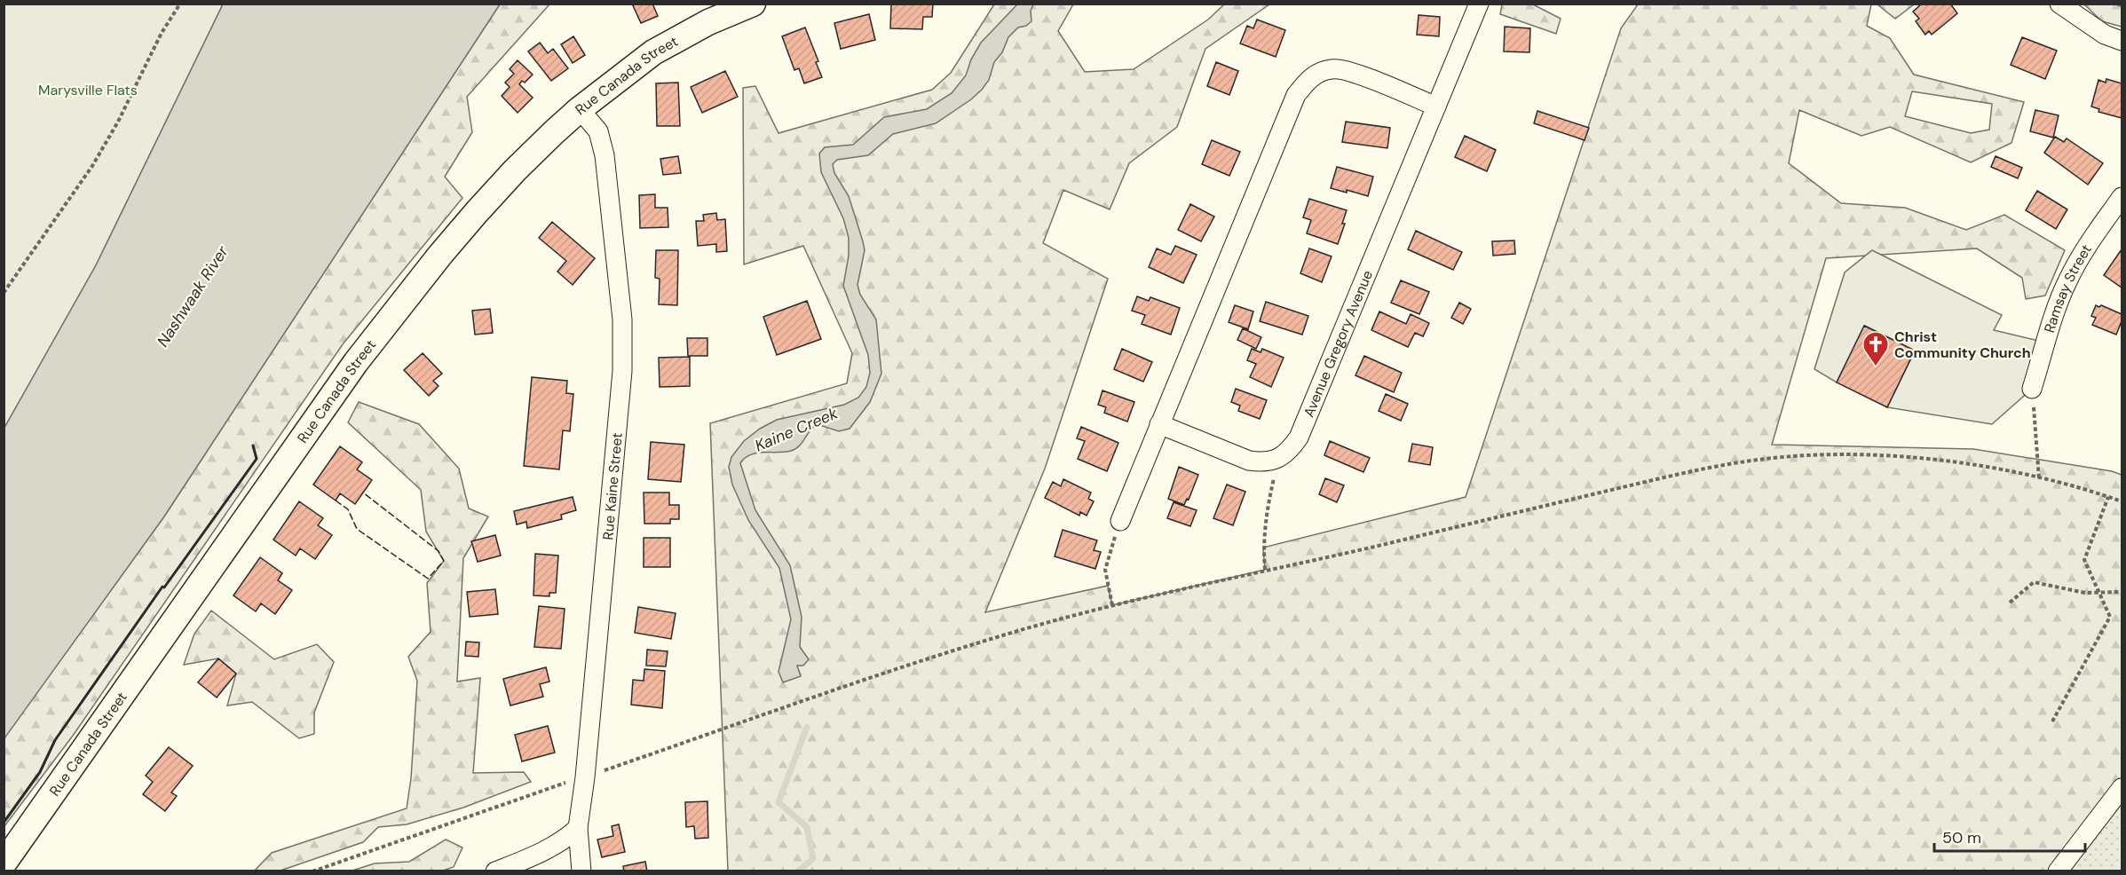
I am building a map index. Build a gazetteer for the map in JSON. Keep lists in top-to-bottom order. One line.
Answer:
{"streets":{"main road":["Rue Canada Street"],"street":["Ramsay Street","Avenue Gregory Avenue","Rue Kaine Street"]},"crossings":[["Rue Canada Street","Rue Kaine Street"]],"water":["Nashwaak River","Kaine Creek"],"parks":["Marysville Flats"],"places":{"church":["Christ Community Church"]},"scale_bar":"50 m"}
